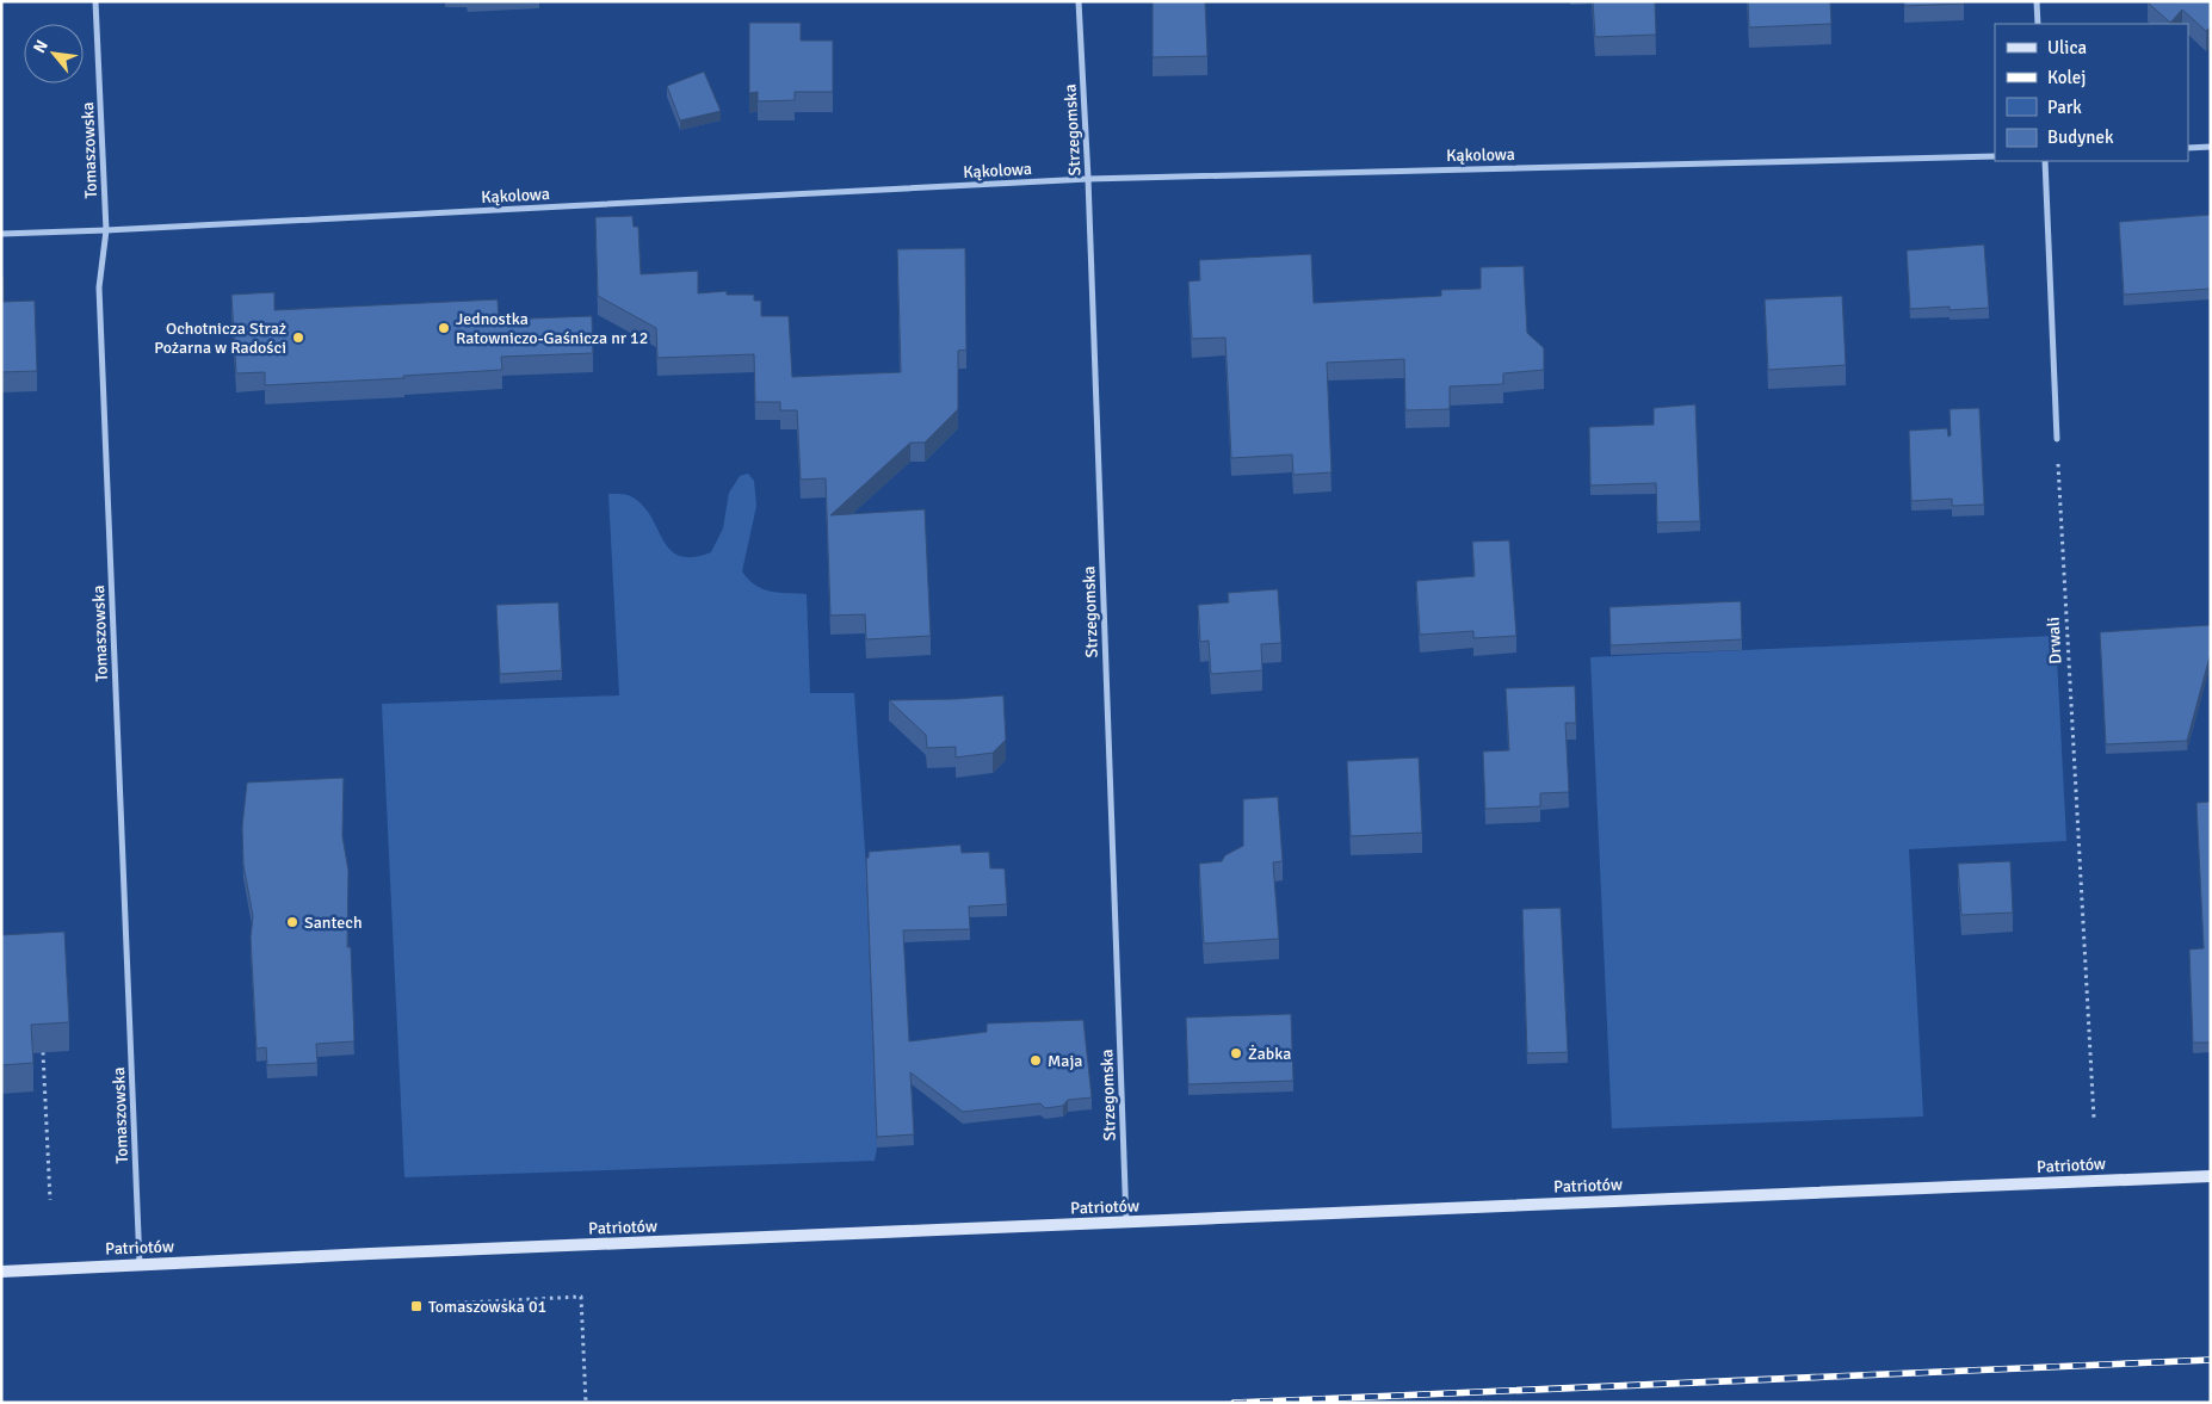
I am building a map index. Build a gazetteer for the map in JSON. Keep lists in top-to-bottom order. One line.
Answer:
{"streets":{"main road":["Patriotów"],"street":["Strzegomska","Tomaszowska","Kąkolowa"],"path":["Drwali"]},"crossings":[["Strzegomska","Kąkolowa"],["Strzegomska","Patriotów"],["Tomaszowska","Kąkolowa"],["Tomaszowska","Patriotów"]],"places":{"other":["Jednostka Ratowniczo-Gaśnicza nr 12","Ochotnicza Straż Pożarna w Radości","Santech","Żabka","Maja"],"transit":["Tomaszowska 01"]},"legend":["Ulica","Kolej","Park","Budynek"],"north":"top left"}
